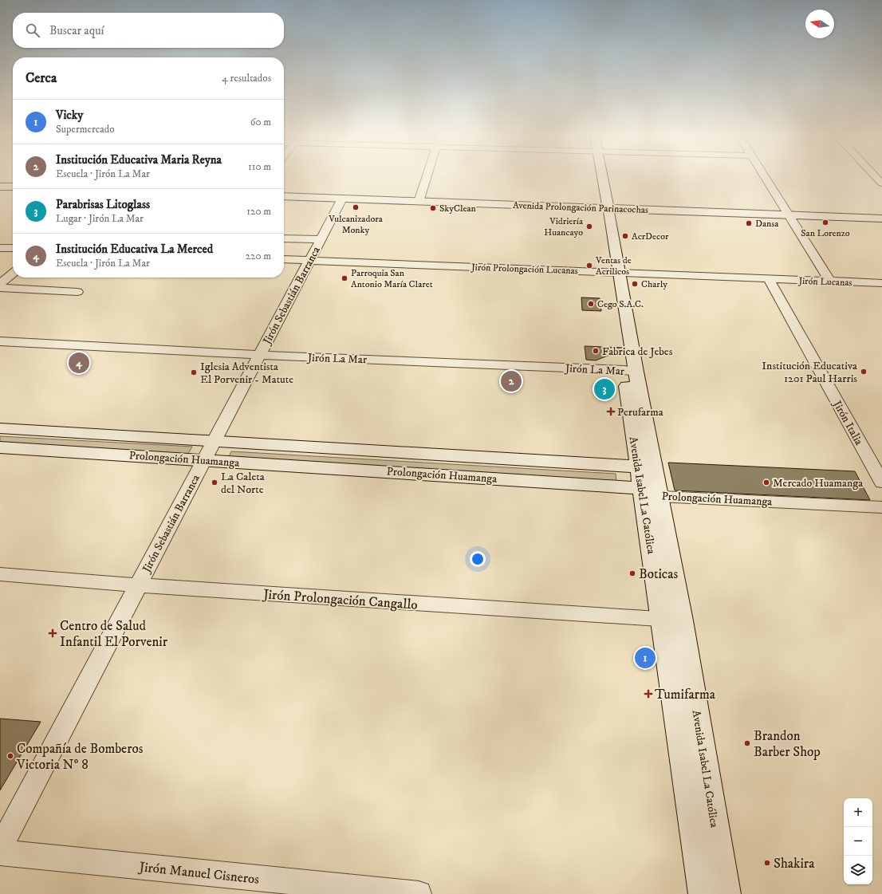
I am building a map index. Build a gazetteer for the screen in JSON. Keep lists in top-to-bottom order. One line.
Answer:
{"streets":{"street":["Avenida Prolongación Parinacochas","Jirón Prolongación Lucanas","Jirón Lucanas","Jirón Sebastián Barranca","Jirón La Mar","Jirón Italia","Prolongación Huamanga","Avenida Isabel La Católica","Jirón Prolongación Cangallo","Jirón Manuel Cisneros"]},"crossings":[["Avenida Prolongación Parinacochas","Jirón Sebastián Barranca"],["Avenida Prolongación Parinacochas","Avenida Isabel La Católica"],["Jirón Prolongación Lucanas","Jirón Lucanas"],["Jirón Prolongación Lucanas","Jirón Sebastián Barranca"],["Jirón Prolongación Lucanas","Jirón Italia"],["Jirón Prolongación Lucanas","Avenida Isabel La Católica"],["Jirón Lucanas","Jirón Italia"],["Jirón Sebastián Barranca","Jirón La Mar"],["Jirón Sebastián Barranca","Prolongación Huamanga"],["Jirón Sebastián Barranca","Jirón Prolongación Cangallo"],["Jirón La Mar","Avenida Isabel La Católica"],["Prolongación Huamanga","Avenida Isabel La Católica"],["Avenida Isabel La Católica","Jirón Prolongación Cangallo"]],"places":{"other":["Vulcanizadora Monky","SkyClean","San Lorenzo","Dansa","Vidriería Huancayo","AcrDecor","Ventas de Acrilicos","Parroquia San Antonio María Claret","Charly","Cego S.A.C.","Fabrica de Jebes","Institución Educativa 1201 Paul Harris","Iglesia Adventista El Porvenir - Matute","La Caleta del Norte","Mercado Huamanga","Boticas","Brandon Barber Shop","Compañía de Bomberos Victoria Nº 8","Shakira"],"health":["Perufarma","Centro de Salud Infantil El Porvenir","Tumifarma"]},"north":"left","page":{"search":"Buscar aquí","heading":["Cerca","4 resultados"],"list":[{"mark":"1","name":"Vicky","note":"Supermercado","value":"60 m"},{"mark":"2","name":"Institución Educativa Maria Reyna","note":"Escuela · Jirón La Mar","value":"110 m"},{"mark":"3","name":"Parabrisas Litoglass","note":"Lugar · Jirón La Mar","value":"120 m"},{"mark":"4","name":"Institución Educativa La Merced","note":"Escuela · Jirón La Mar","value":"220 m"}],"pins":["4","2","3","1"],"map_buttons":["+","−"]}}
